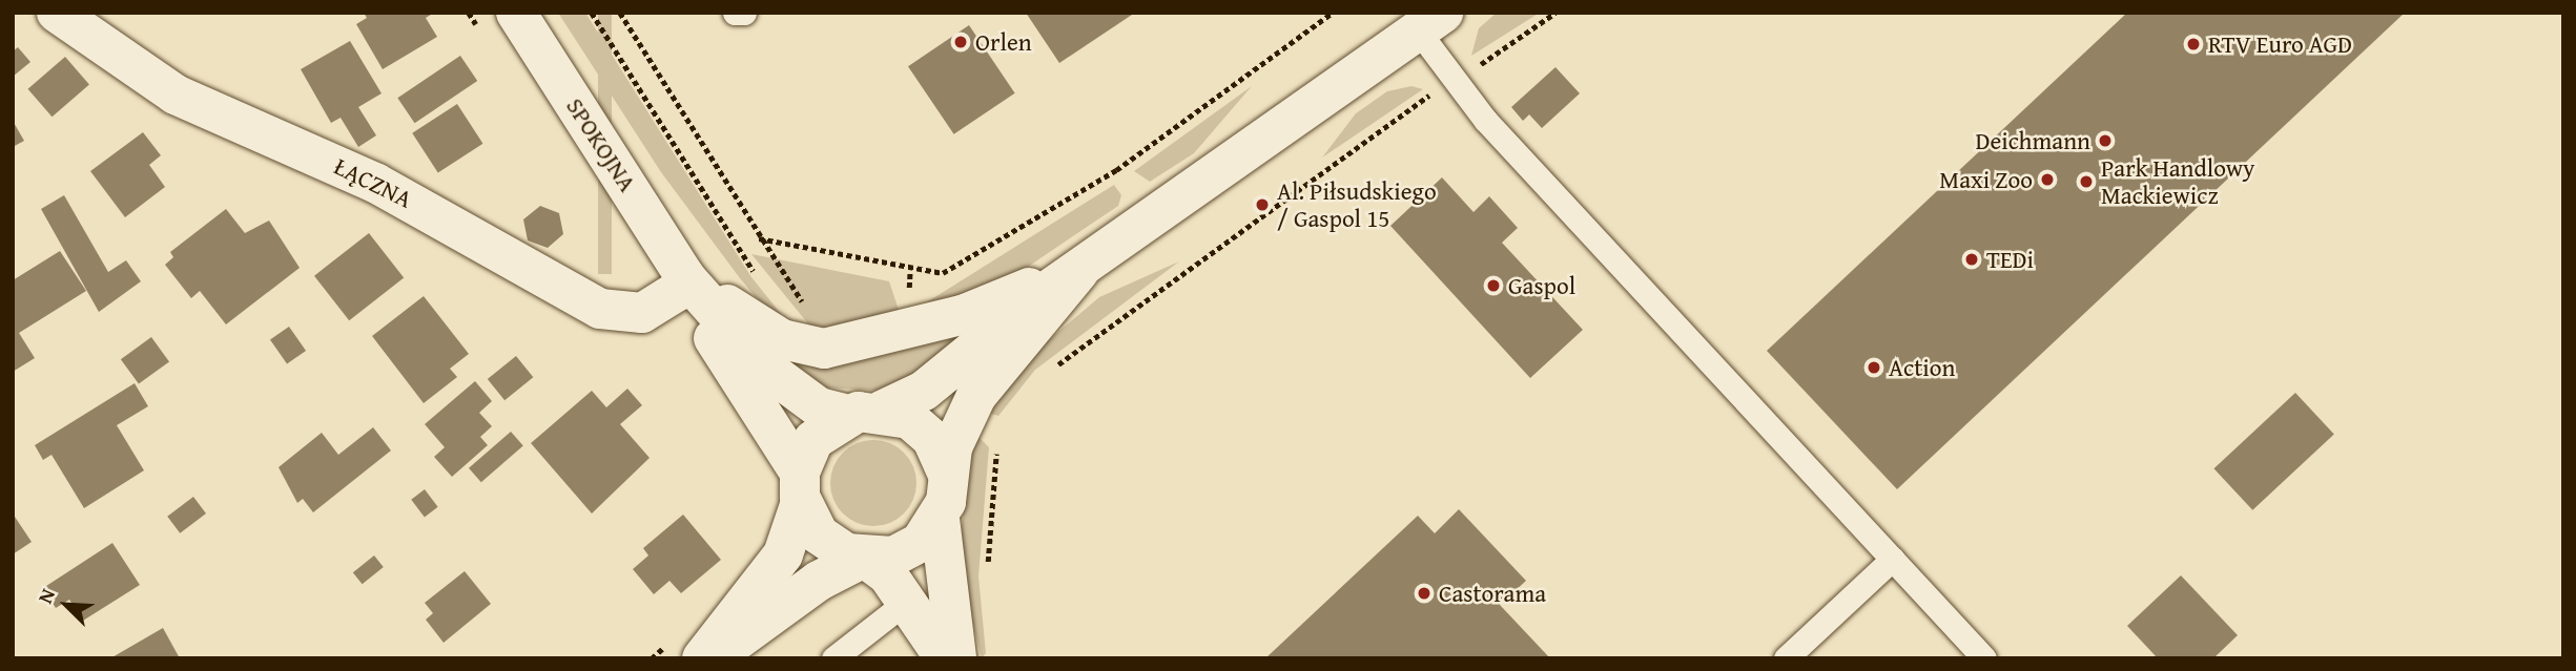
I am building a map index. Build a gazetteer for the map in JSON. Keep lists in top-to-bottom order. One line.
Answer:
{"streets":{"street":["SPOKOJNA","ŁĄCZNA"]},"crossings":[["SPOKOJNA","ŁĄCZNA"]],"places":["Orlen","RTV Euro AGD","Deichmann","Maxi Zoo","Park Handlowy Mackiewicz","Al. Piłsudskiego / Gaspol 15","TEDi","Gaspol","Action","Castorama"],"north":"top left"}
